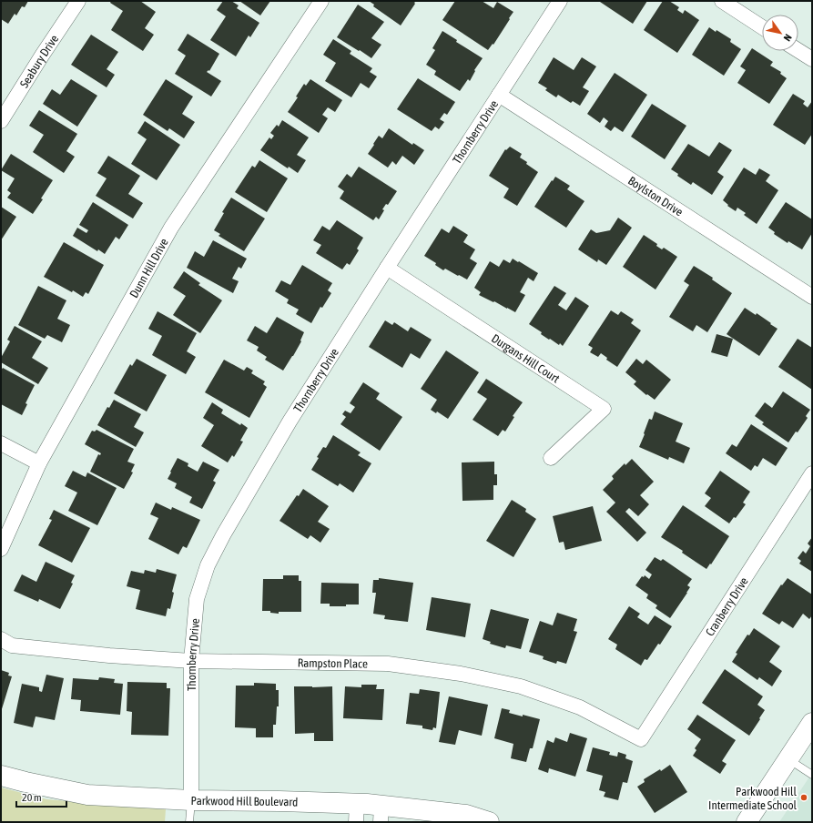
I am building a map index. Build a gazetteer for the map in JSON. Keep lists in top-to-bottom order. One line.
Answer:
{"streets":{"street":["Seabury Drive","Thornberry Drive","Boylston Drive","Dunn Hill Drive","Durgans Hill Court","Cranberry Drive","Rampston Place","Parkwood Hill Boulevard"]},"crossings":[["Thornberry Drive","Boylston Drive"],["Thornberry Drive","Durgans Hill Court"],["Thornberry Drive","Rampston Place"],["Thornberry Drive","Parkwood Hill Boulevard"],["Cranberry Drive","Rampston Place"]],"places":["Parkwood Hill Intermediate School"],"scale_bar":"20 m","north":"bottom right"}
